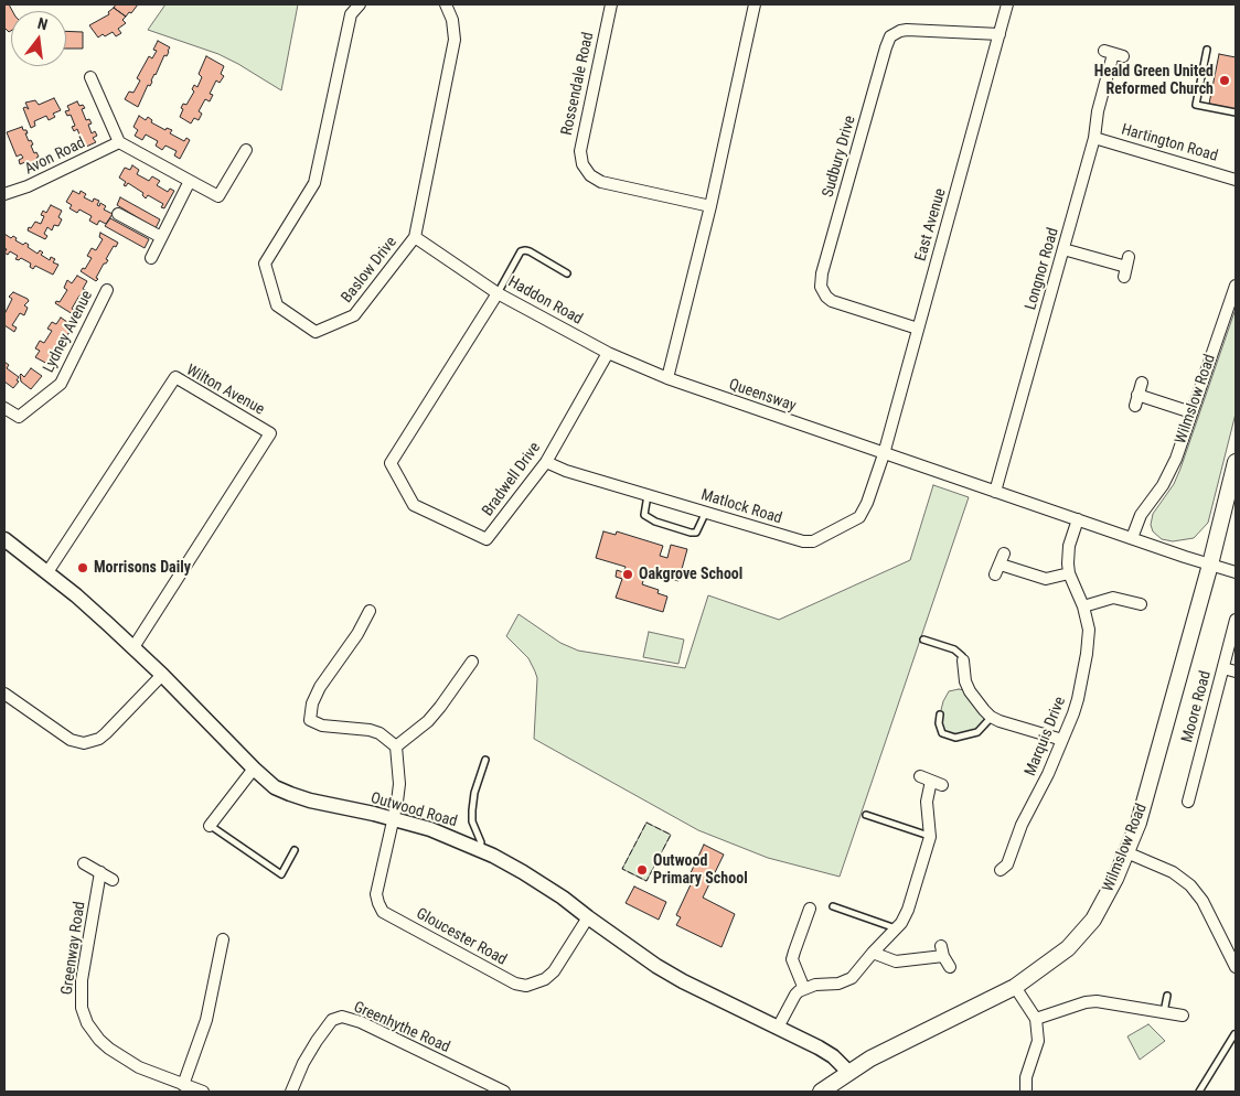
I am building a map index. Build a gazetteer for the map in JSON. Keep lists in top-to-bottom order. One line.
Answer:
{"streets":{"main road":["Wilmslow Road"],"street":["Rossendale Road","Hartington Road","Avon Road","Sudbury Drive","East Avenue","Longnor Road","Baslow Drive","Haddon Road","Lydney Avenue","Wilton Avenue","Queensway","Bradwell Drive","Matlock Road","Moore Road","Marquis Drive","Outwood Road","Gloucester Road","Greenway Road","Greenhythe Road"]},"crossings":[["Hartington Road","Longnor Road"],["Sudbury Drive","East Avenue"],["East Avenue","Queensway"],["East Avenue","Matlock Road"],["Longnor Road","Queensway"],["Baslow Drive","Haddon Road"],["Haddon Road","Queensway"],["Haddon Road","Bradwell Drive"],["Wilton Avenue","Outwood Road"],["Queensway","Wilmslow Road"],["Queensway","Matlock Road"],["Queensway","Marquis Drive"],["Wilmslow Road","Outwood Road"],["Bradwell Drive","Matlock Road"],["Outwood Road","Gloucester Road"]],"places":["Heald Green United Reformed Church","Morrisons Daily","Oakgrove School","Outwood Primary School"],"north":"top"}
